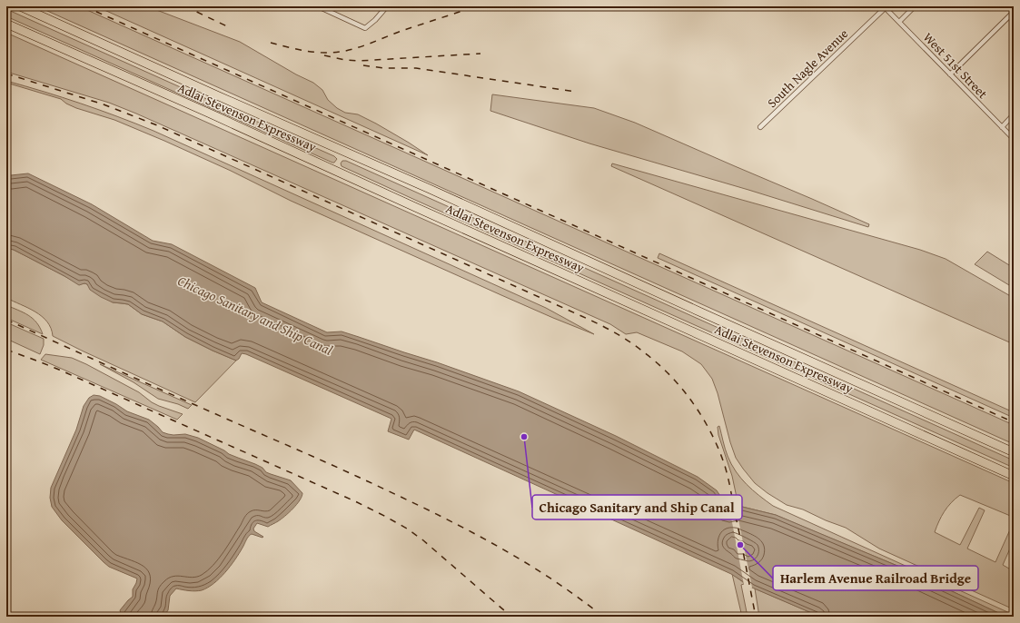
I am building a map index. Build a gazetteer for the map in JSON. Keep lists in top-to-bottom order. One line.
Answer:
{"streets":{"highway":["Adlai Stevenson Expressway"],"street":["West 51st Street","South Nagle Avenue"]},"crossings":[["West 51st Street","South Nagle Avenue"]],"water":["Chicago Sanitary and Ship Canal"],"places":["Chicago Sanitary and Ship Canal","Harlem Avenue Railroad Bridge"]}
